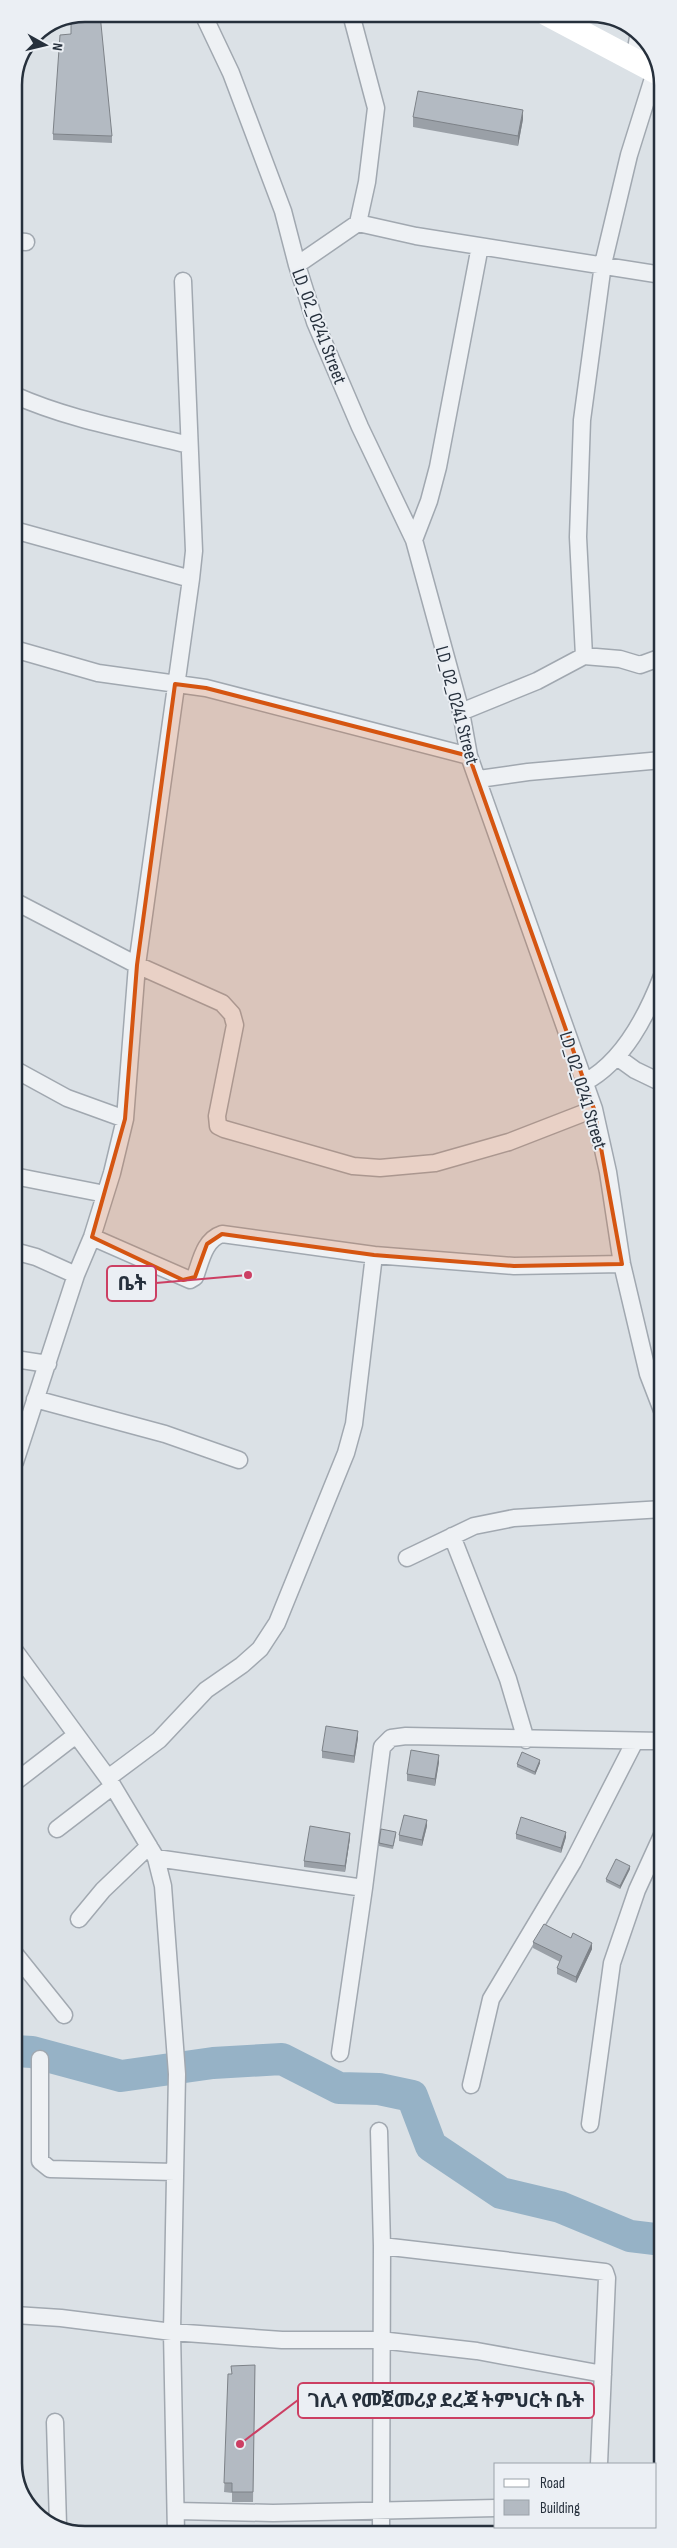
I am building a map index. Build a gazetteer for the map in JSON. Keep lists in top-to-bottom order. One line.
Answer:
{"streets":{"street":["LD_02_0241 Street"]},"places":["ቤት","ገሊላ የመጀመሪያ ደረጃ ትምህርት ቤት"],"legend":["Road","Building"],"north":"right"}
